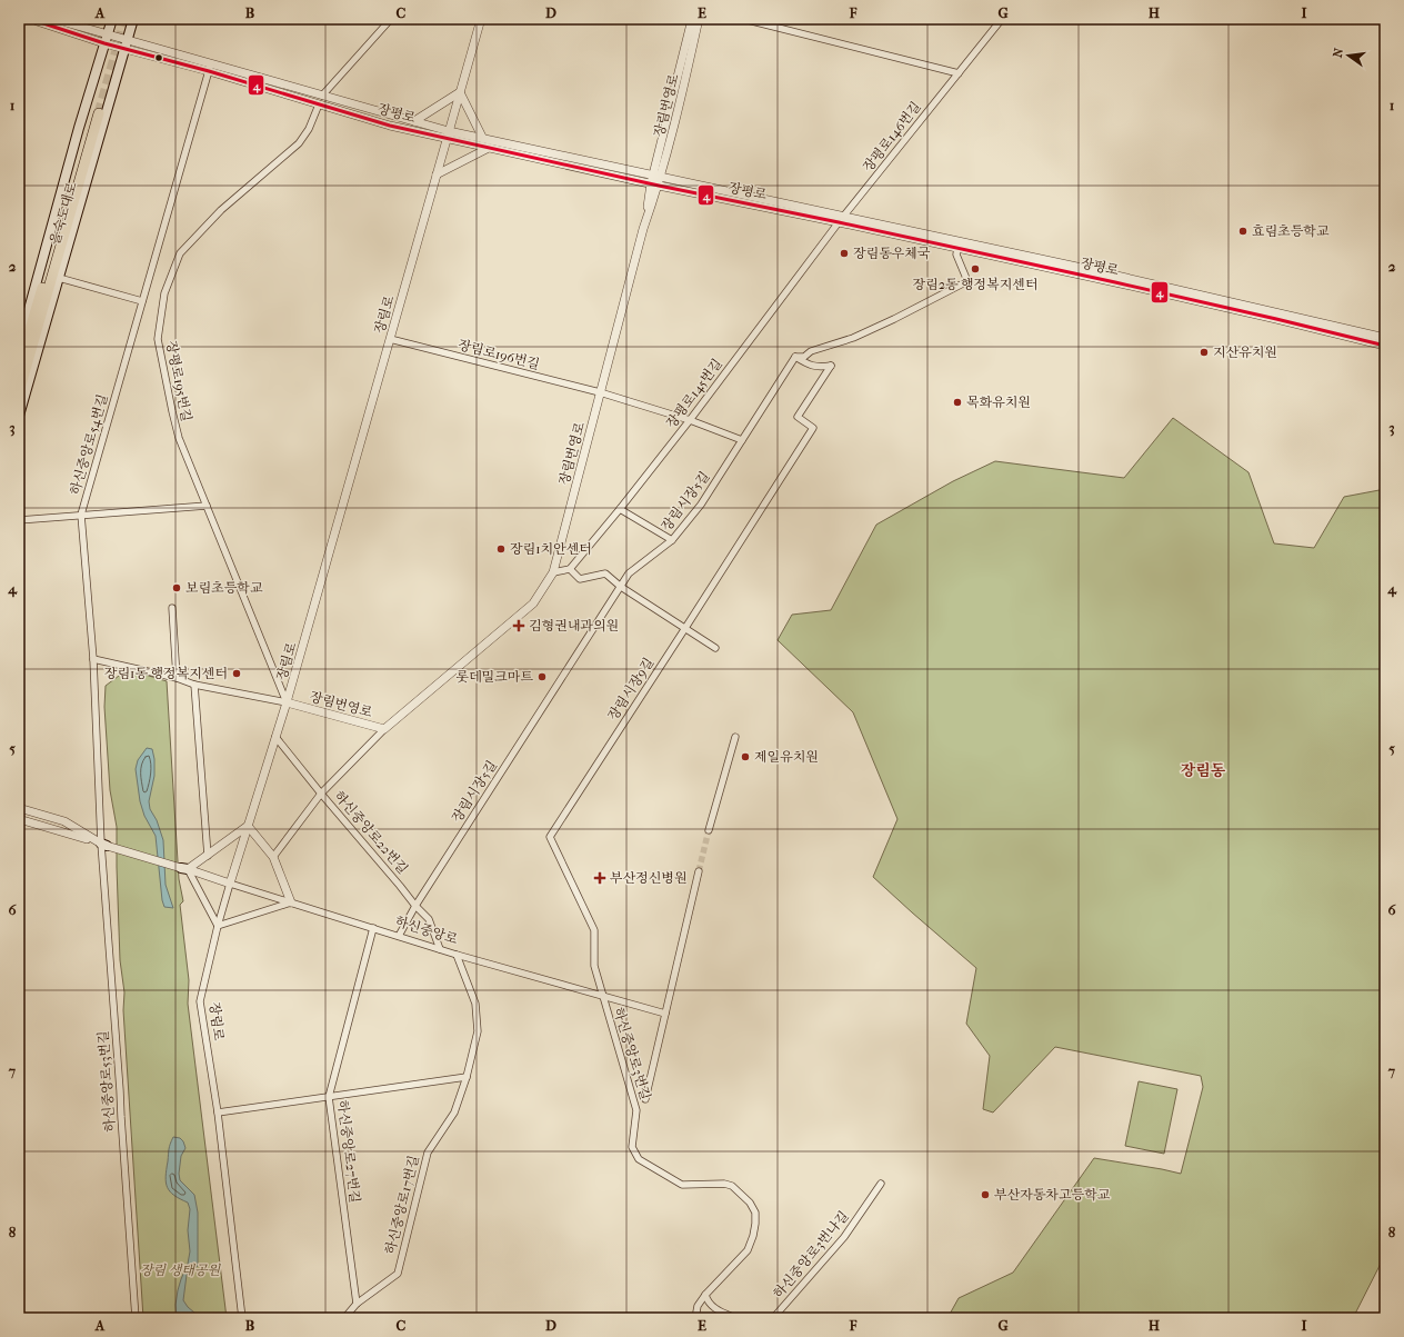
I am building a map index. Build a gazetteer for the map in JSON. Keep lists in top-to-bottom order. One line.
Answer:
{"streets":{"main road":["을숙도대로"],"street":["장림번영로","장평로","장평로146번길","장림로","장림로196번길","장평로195번길","장평로145번길","하신중앙로54번길","장림시장5길","장림시장9길","하신중앙로22번길","하신중앙로","하신중앙로3번길","하신중앙로53번길","하신중앙로27번길","하신중앙로17번길","하신중앙로3번나길"]},"crossings":[["장림번영로","장평로"],["장림번영로","장림로"],["장림번영로","장림로196번길"],["장림번영로","장평로195번길"],["장평로","장평로146번길"],["장평로","을숙도대로"],["장평로","장림로"],["장평로","장평로195번길"],["장평로","장평로145번길"],["장평로","하신중앙로54번길"],["장평로146번길","장평로145번길"],["장림로","장림로196번길"],["장림로","장평로195번길"],["장림로","하신중앙로22번길"],["장림로","하신중앙로"],["장림로196번길","장평로145번길"],["장림로196번길","장림시장5길"],["하신중앙로54번길","하신중앙로"],["하신중앙로54번길","하신중앙로53번길"],["장림시장5길","장림시장9길"],["장림시장5길","하신중앙로22번길"],["장림시장5길","하신중앙로"],["장림시장9길","하신중앙로"],["장림시장9길","하신중앙로3번길"],["하신중앙로22번길","하신중앙로"],["하신중앙로","하신중앙로3번길"],["하신중앙로","하신중앙로53번길"],["하신중앙로","하신중앙로27번길"],["하신중앙로","하신중앙로17번길"],["하신중앙로27번길","하신중앙로17번길"]],"districts":["장림동"],"parks":["장림 생태공원"],"places":{"other":["효림초등학교","장림동우체국","장림2동 행정복지센터","지산유치원","목화유치원","장림1치안센터","보림초등학교","장림1동 행정복지센터","롯데밀크마트","제일유치원","부산자동차고등학교"],"health":["김형권내과의원","부산정신병원"]},"lines":["transit line 4"],"north":"left","grid":{"columns":["A","B","C","D","E","F","G","H","I"],"rows":["1","2","3","4","5","6","7","8"]}}
